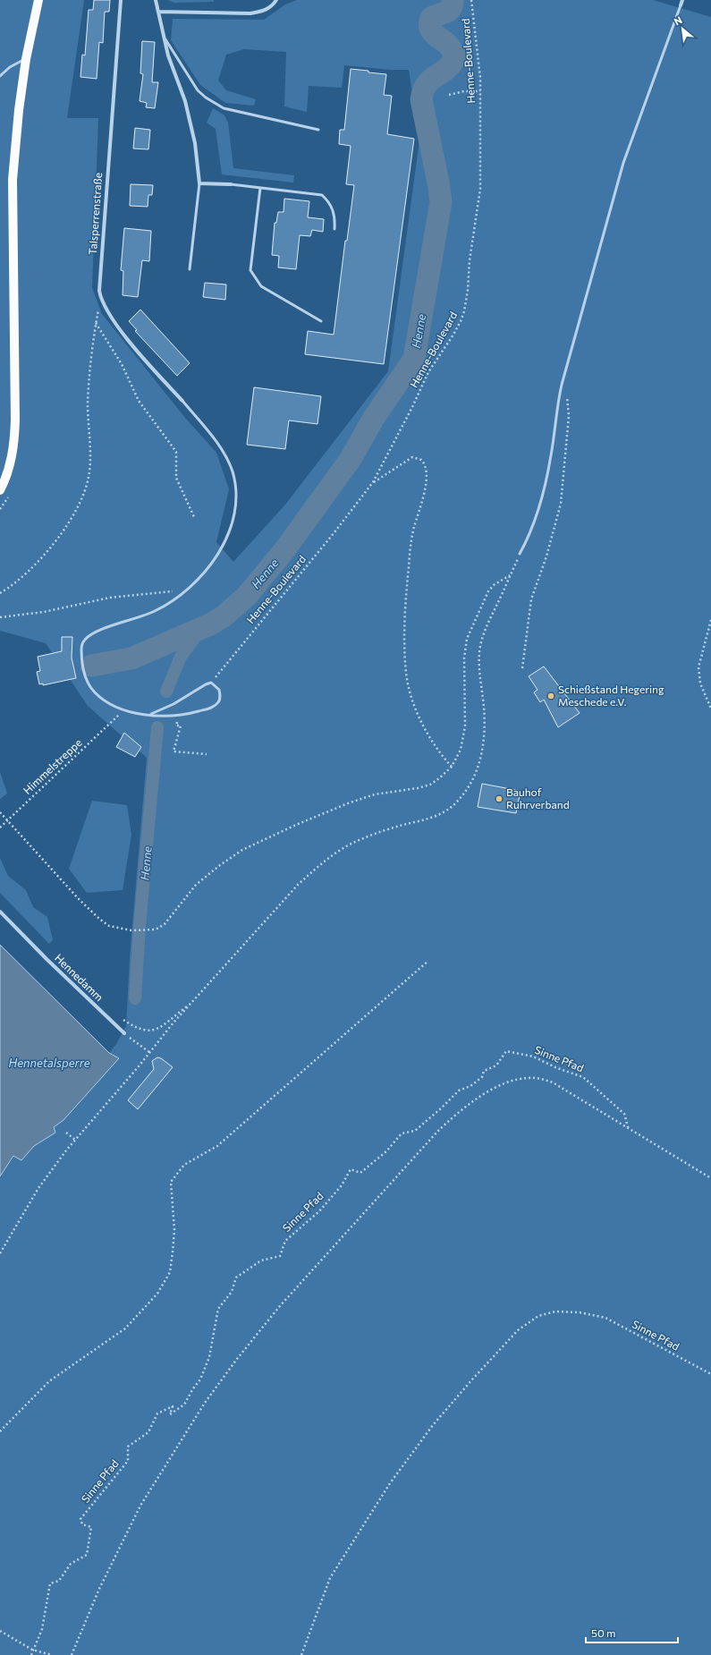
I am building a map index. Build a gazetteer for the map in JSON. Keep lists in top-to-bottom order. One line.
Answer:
{"streets":{"street":["Talsperrenstraße","Hennedamm"],"path":["Henne-Boulevard","Himmelstreppe","Sinne Pfad"]},"water":["Henne","Hennetalsperre"],"places":["Schießstand Hegering Meschede e.V.","Bauhof Ruhrverband"],"scale_bar":"50 m","north":"top left"}
